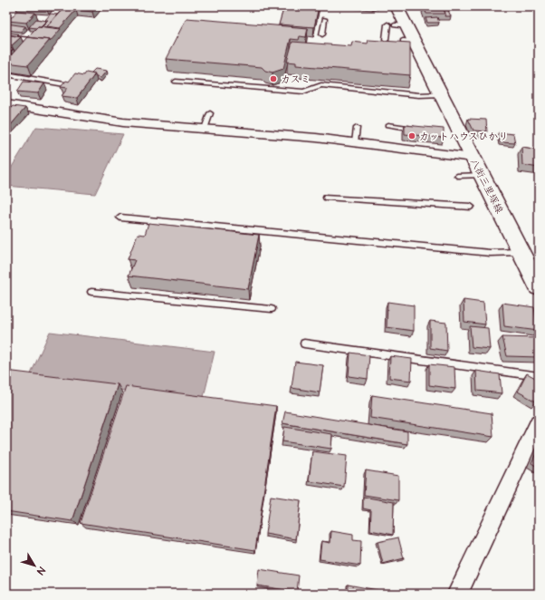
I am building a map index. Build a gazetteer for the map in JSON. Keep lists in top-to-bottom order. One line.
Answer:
{"streets":{"main road":["八街三里塚線"]},"places":["カスミ","カットハウスひかり"],"north":"bottom right"}
